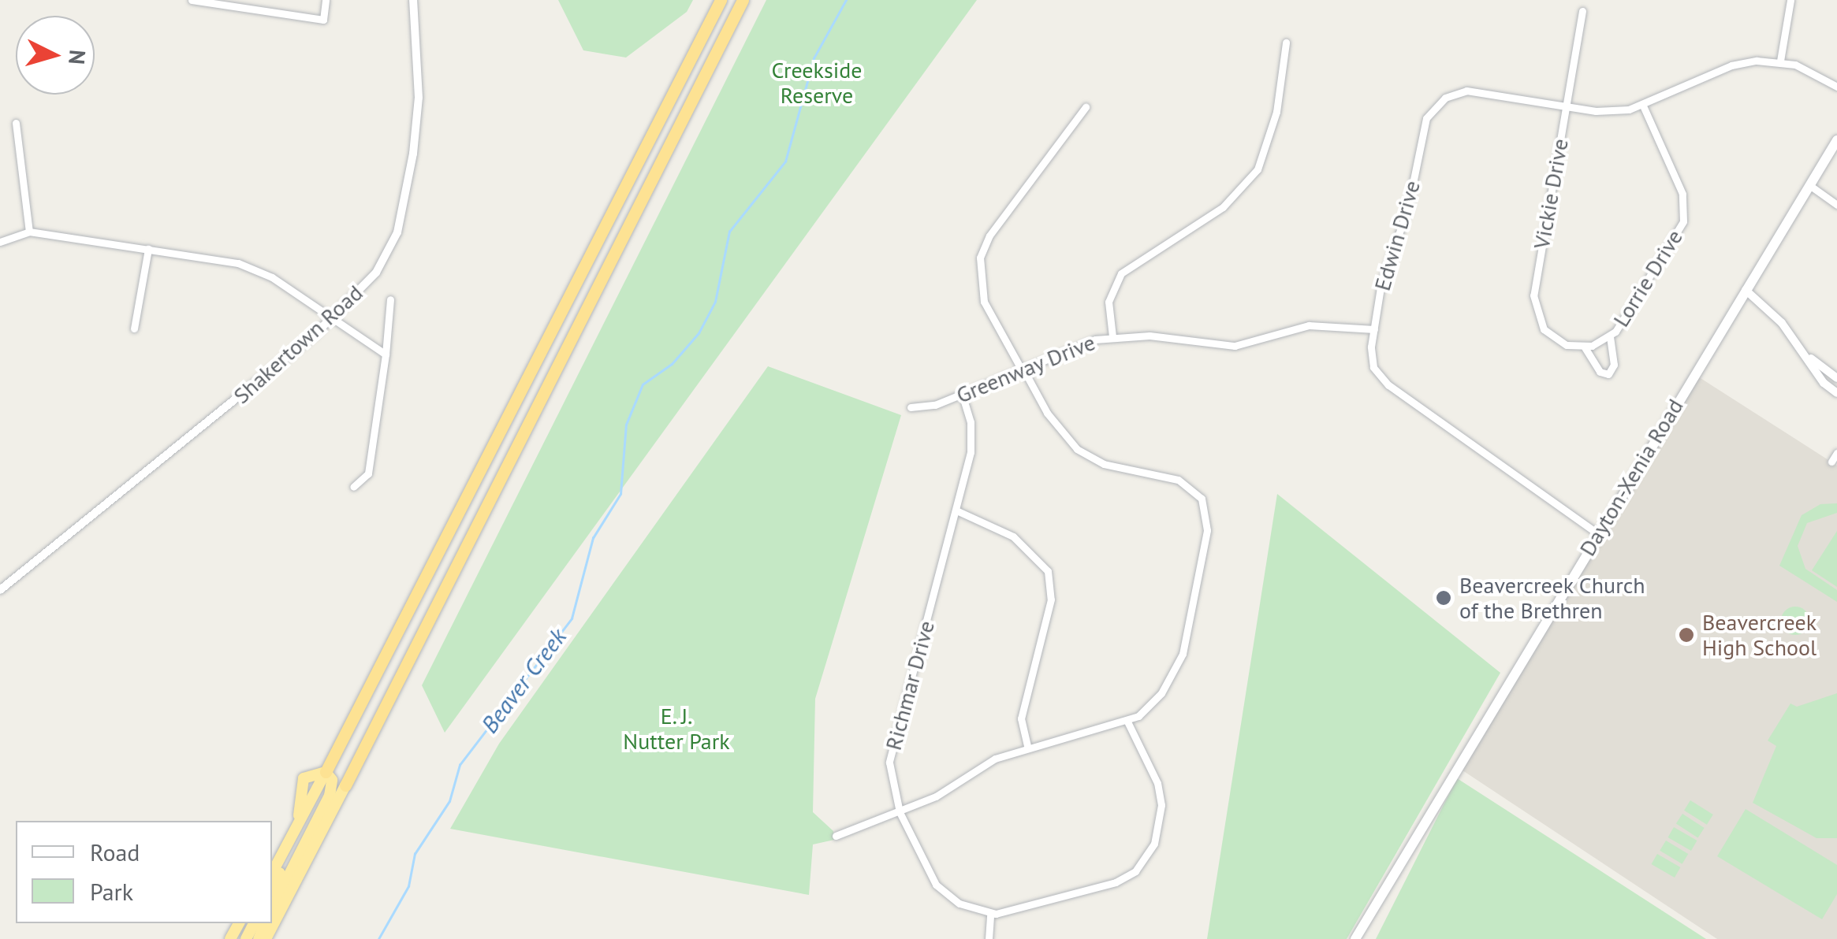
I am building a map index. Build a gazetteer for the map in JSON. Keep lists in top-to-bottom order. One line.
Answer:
{"streets":{"main road":["Dayton-Xenia Road"],"street":["Vickie Drive","Edwin Drive","Lorrie Drive","Shakertown Road","Greenway Drive","Richmar Drive"]},"crossings":[["Vickie Drive","Edwin Drive"],["Vickie Drive","Lorrie Drive"],["Edwin Drive","Greenway Drive"],["Edwin Drive","Dayton-Xenia Road"],["Greenway Drive","Richmar Drive"]],"water":["Beaver Creek"],"parks":["Creekside Reserve","E. J. Nutter Park"],"places":["Beavercreek Church of the Brethren","Beavercreek High School"],"legend":["Road","Park"],"north":"right"}
